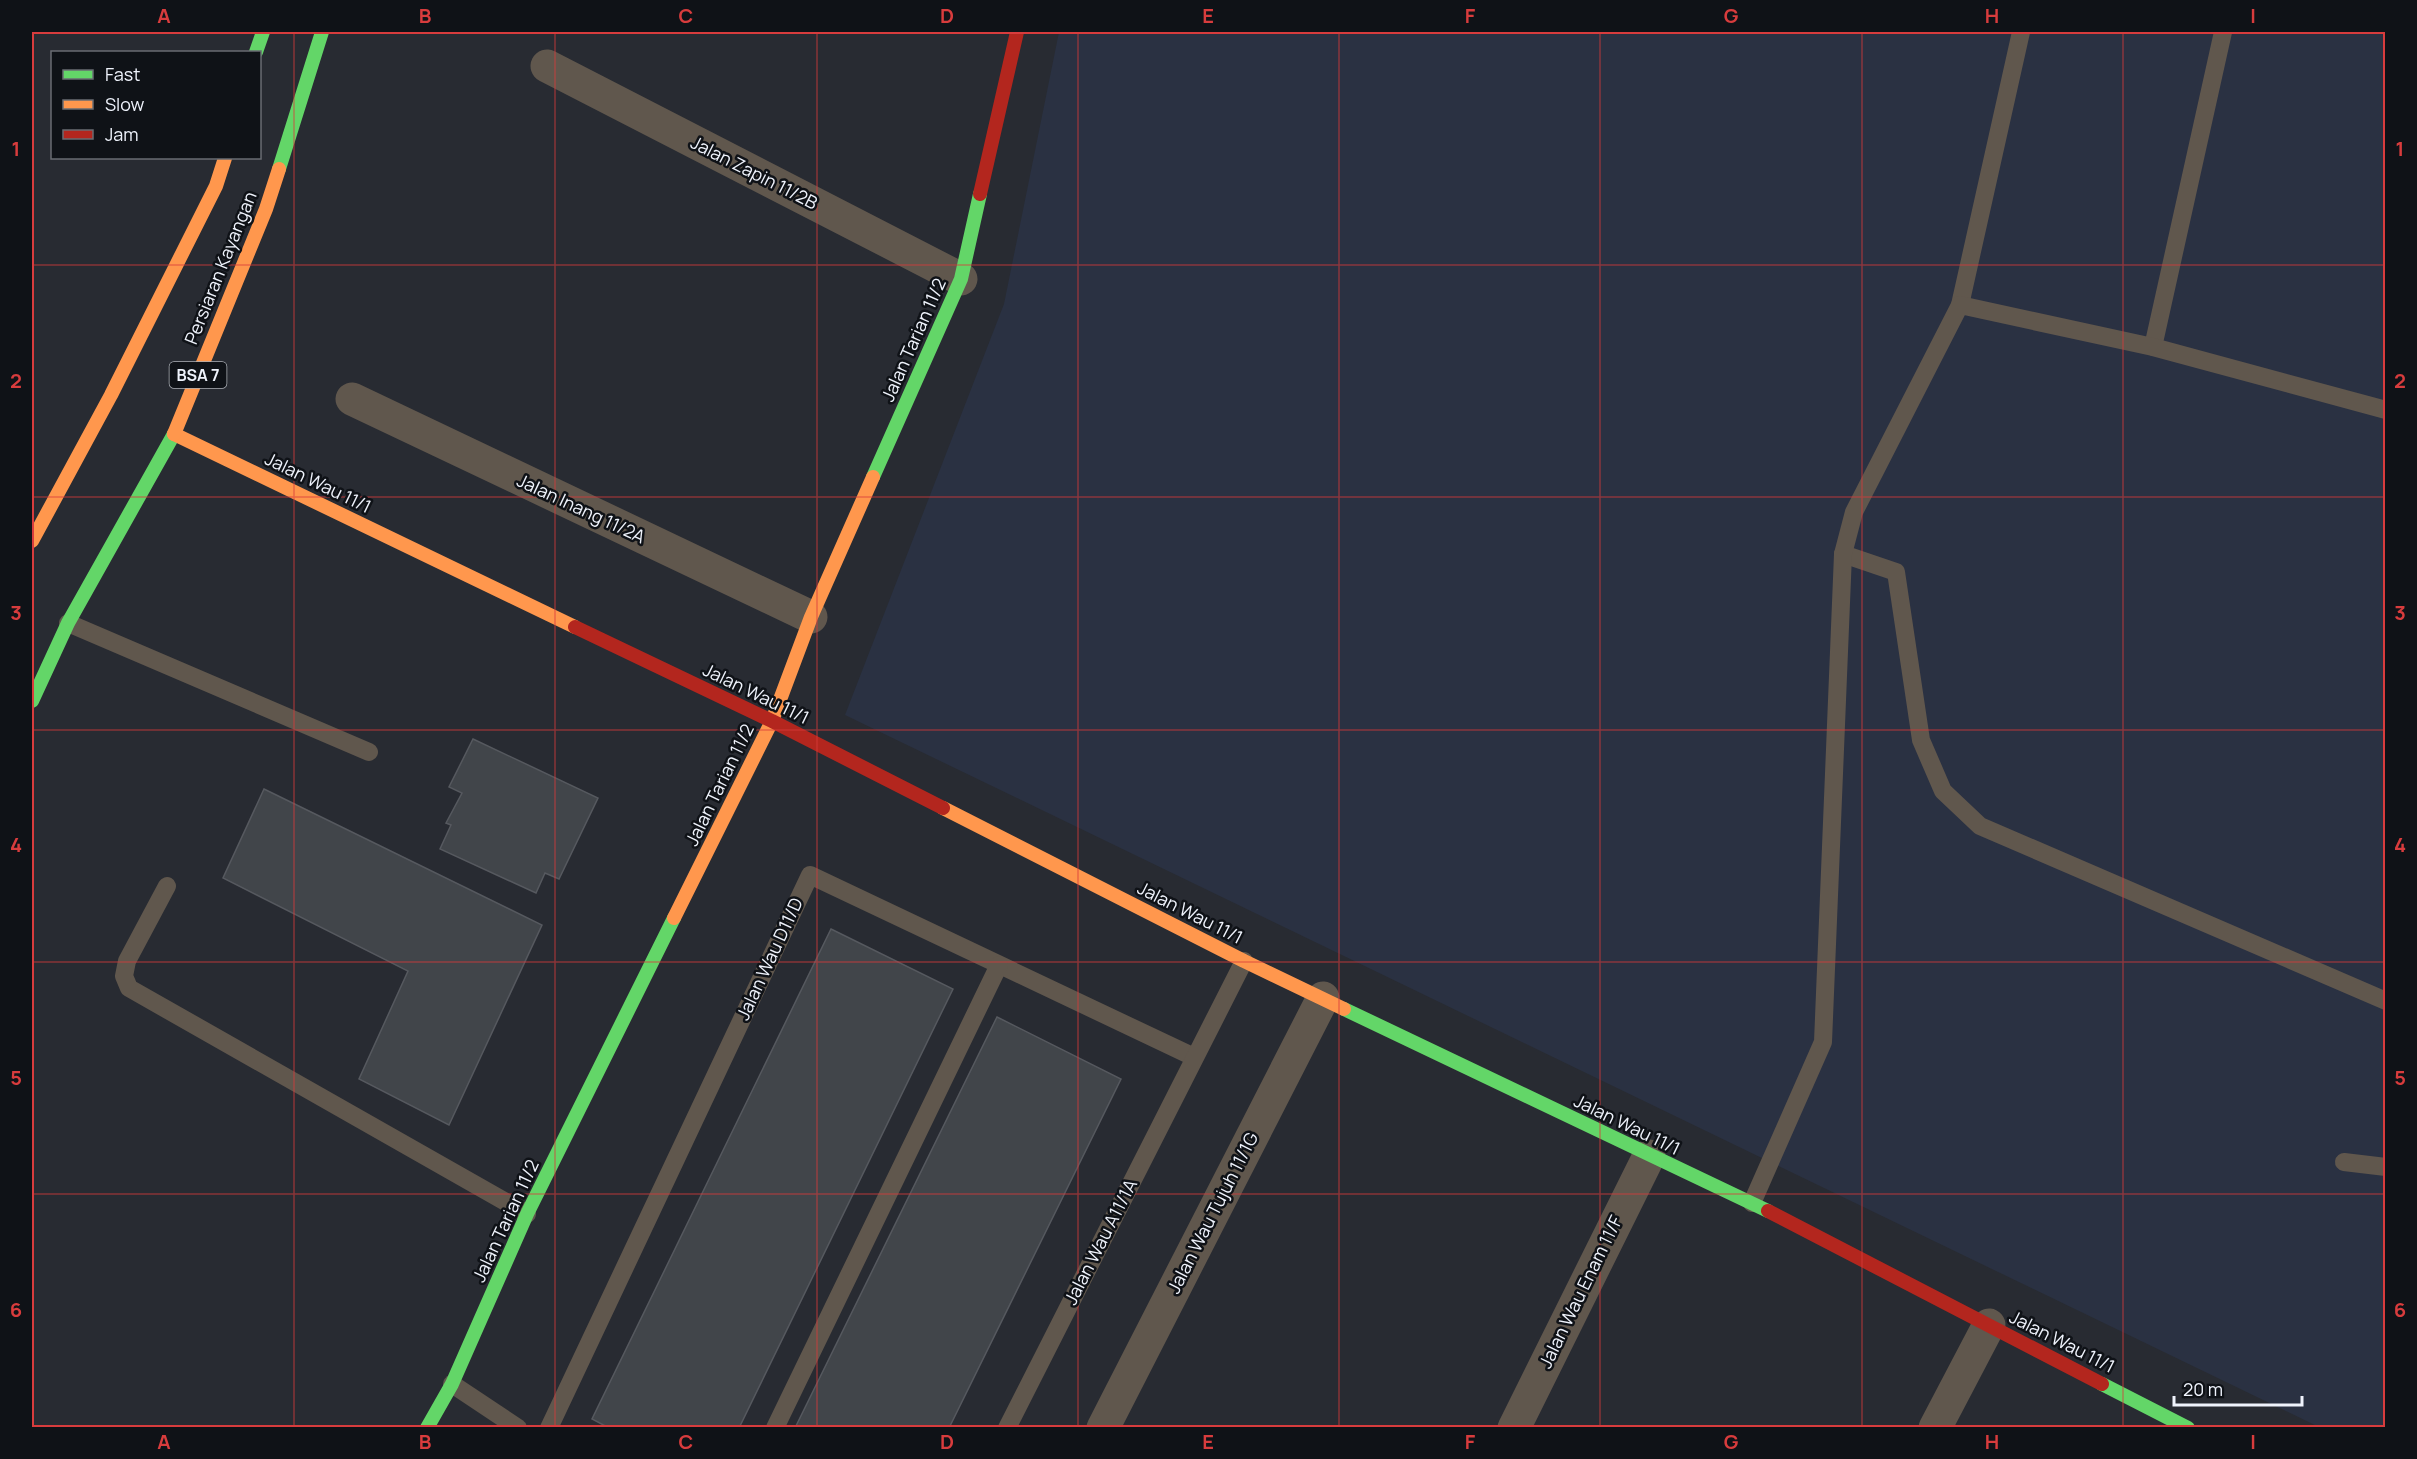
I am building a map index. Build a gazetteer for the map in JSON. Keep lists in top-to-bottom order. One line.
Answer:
{"streets":{"street":["Jalan Zapin 11/2B","Persiaran Kayangan","Jalan Tarian 11/2","BSA 7","Jalan Wau 11/1","Jalan Inang 11/2A","Jalan Wau Tujuh 11/1G","Jalan Wau Enam 11/F"],"lane":["Jalan Wau D11/D","Jalan Wau A11/1A"]},"crossings":[["Jalan Zapin 11/2B","Jalan Tarian 11/2"],["Persiaran Kayangan","Jalan Wau 11/1"],["Jalan Tarian 11/2","Jalan Wau 11/1"],["Jalan Tarian 11/2","Jalan Inang 11/2A"],["Jalan Wau 11/1","Jalan Wau Tujuh 11/1G"],["Jalan Wau 11/1","Jalan Wau A11/1A"],["Jalan Wau 11/1","Jalan Wau Enam 11/F"],["Jalan Wau D11/D","Jalan Wau A11/1A"]],"legend":["Fast","Slow","Jam"],"scale_bar":"20 m","grid":{"columns":["A","B","C","D","E","F","G","H","I"],"rows":["1","2","3","4","5","6"]}}
